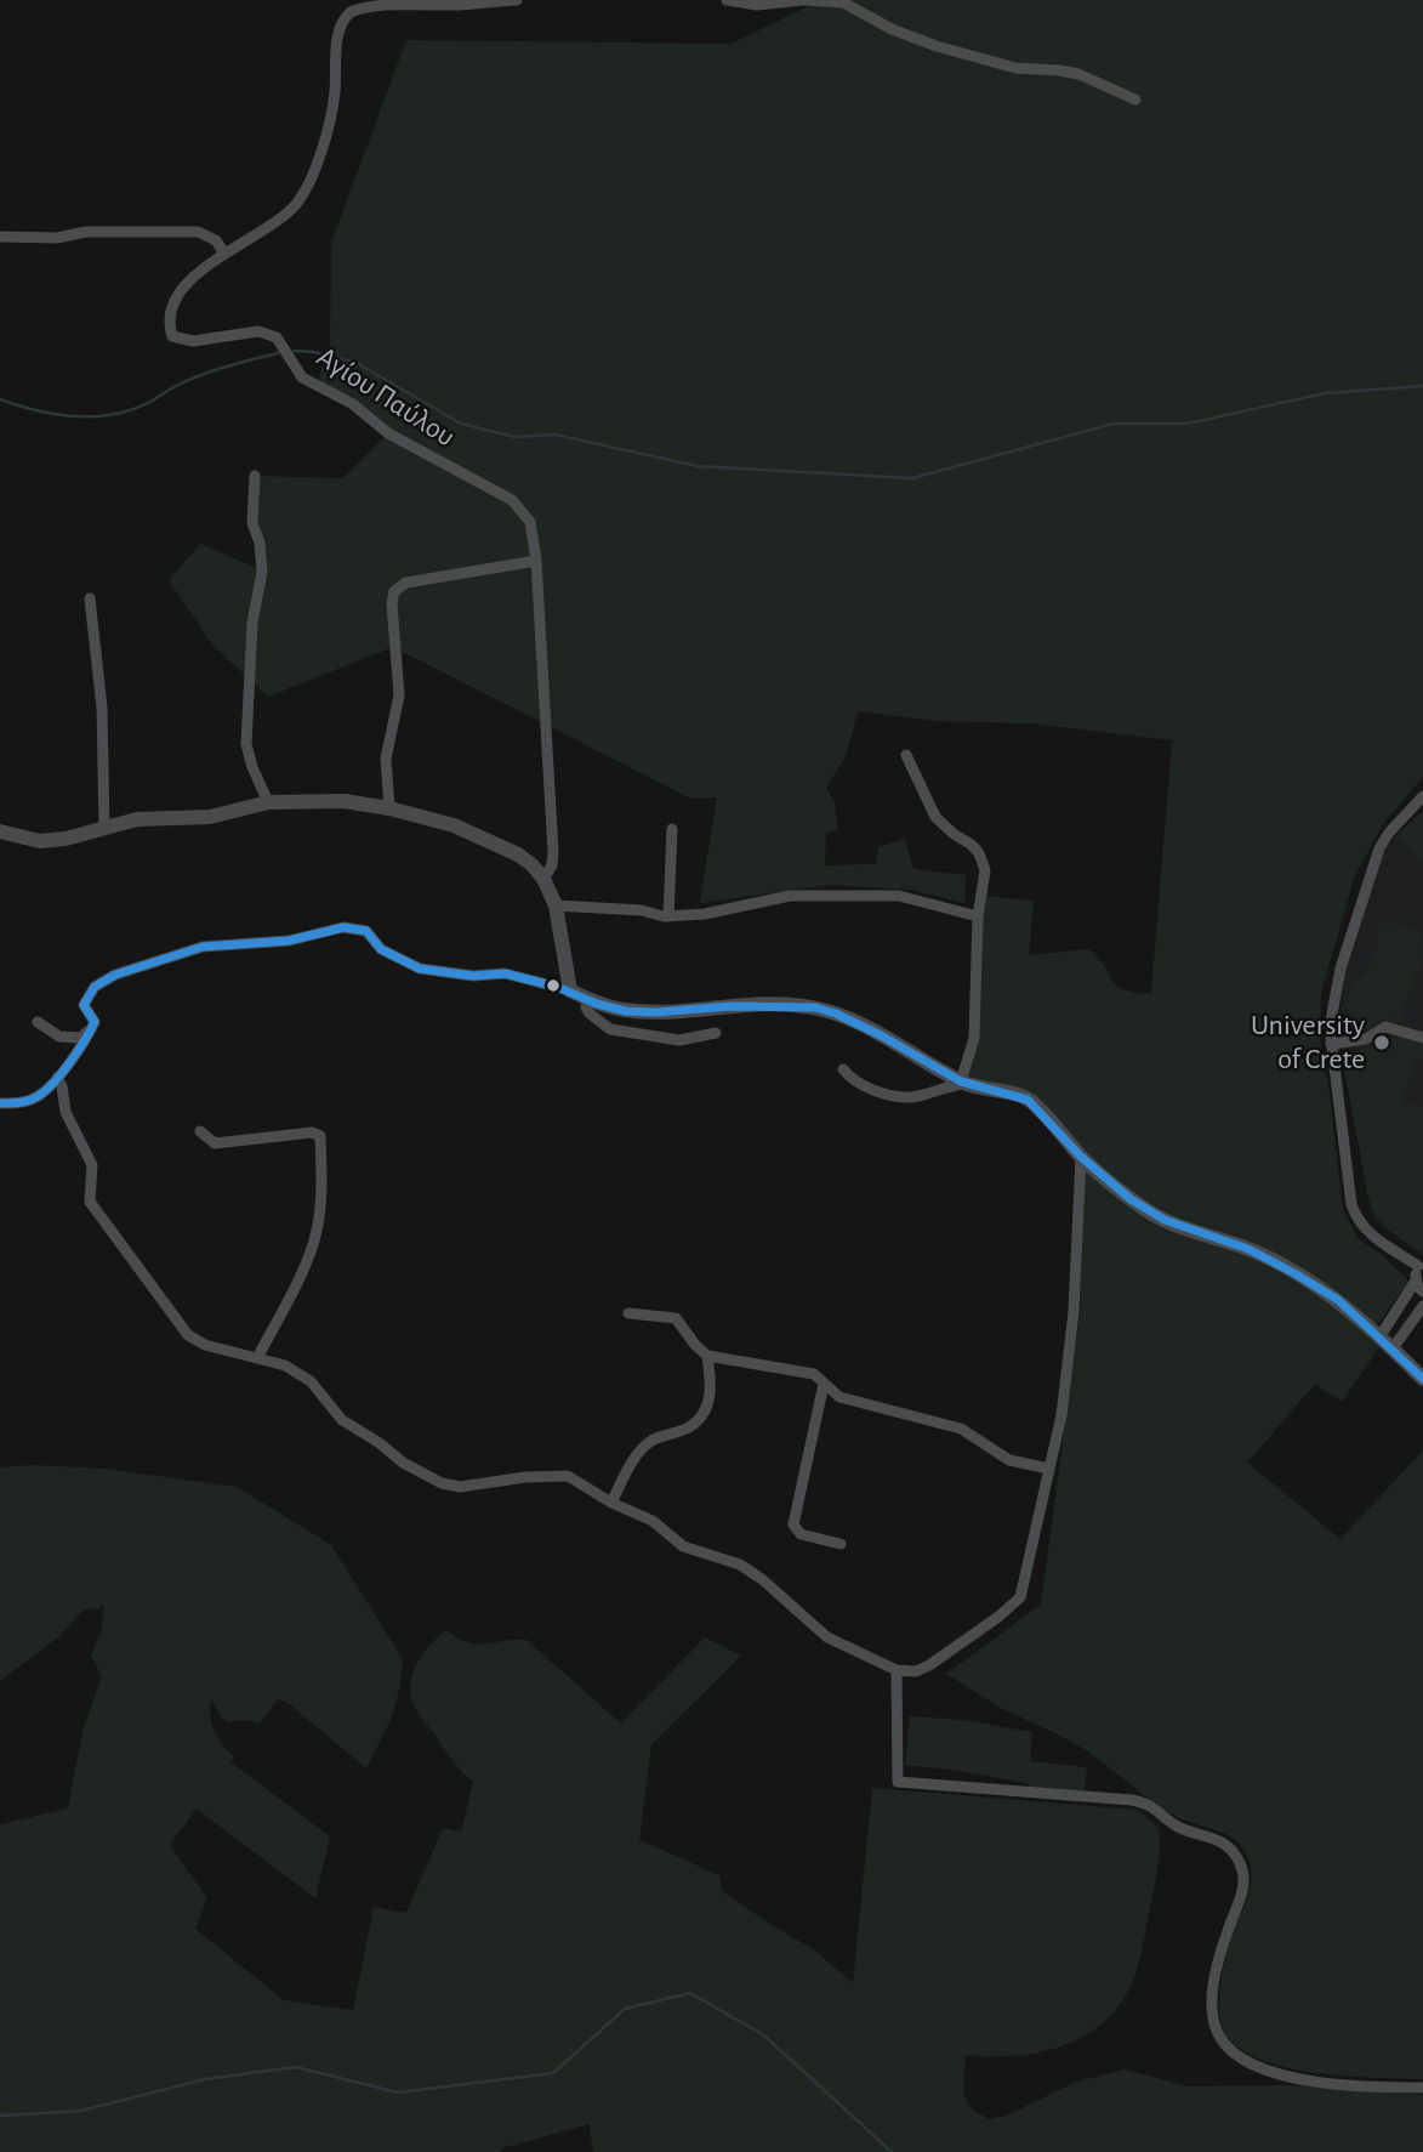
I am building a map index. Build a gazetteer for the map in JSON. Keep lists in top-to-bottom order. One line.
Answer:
{"streets":{"street":["Αγίου Παύλου"]},"places":["University of Crete"]}
